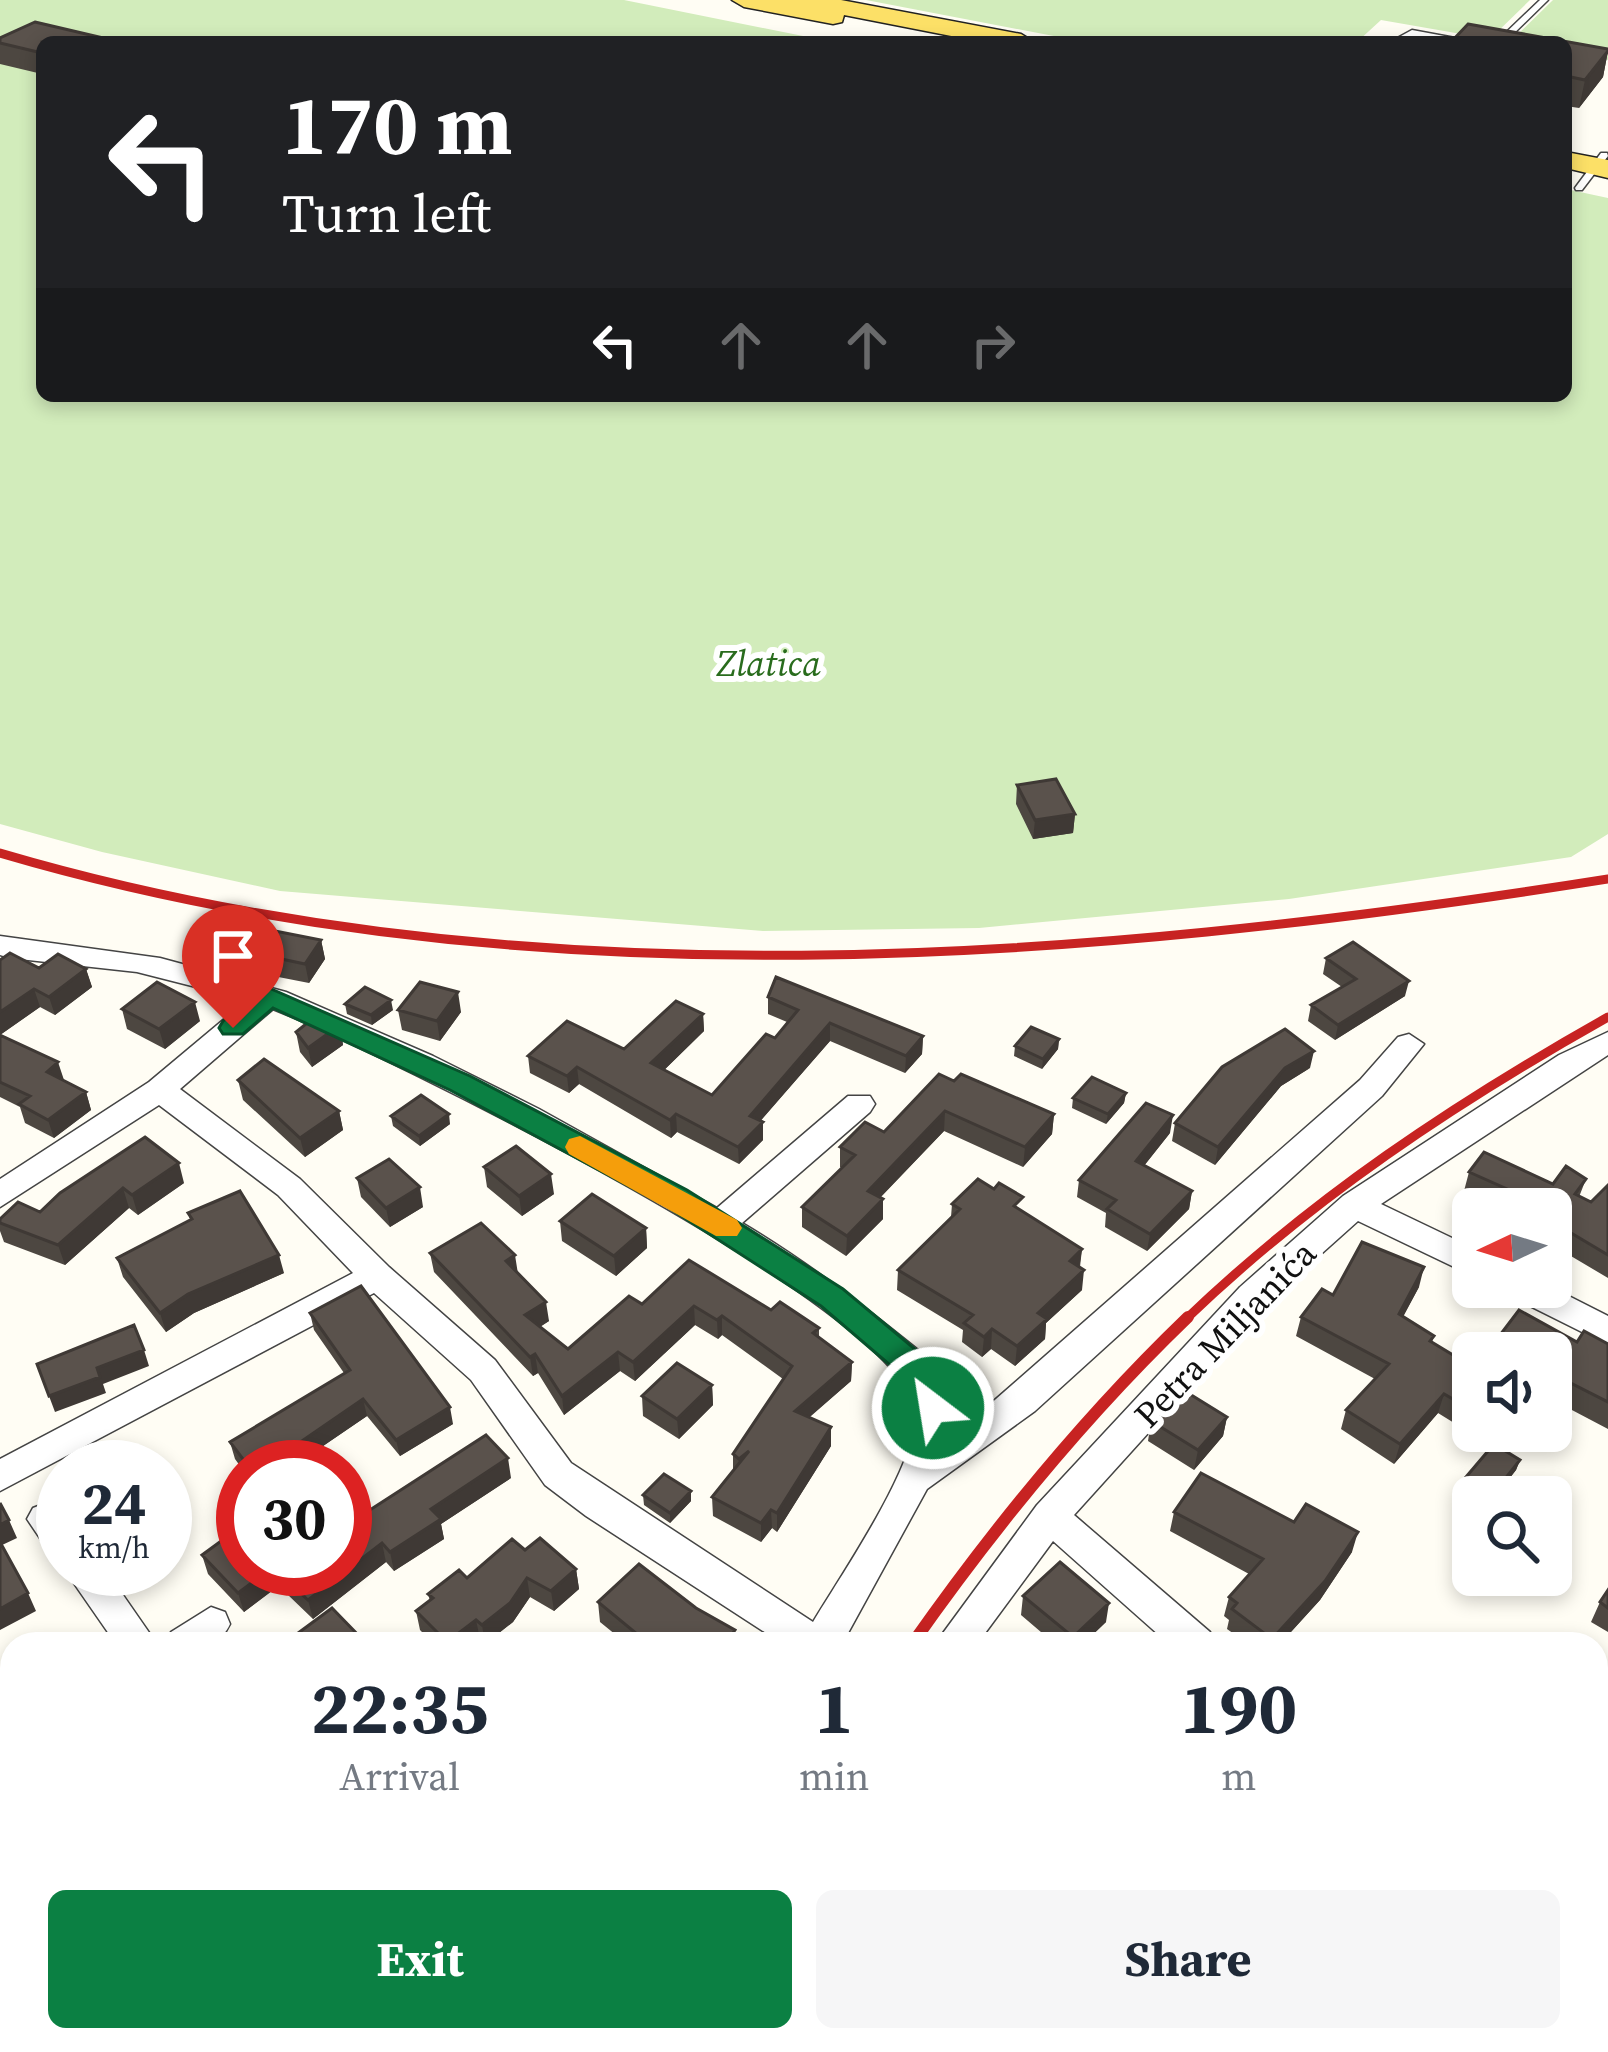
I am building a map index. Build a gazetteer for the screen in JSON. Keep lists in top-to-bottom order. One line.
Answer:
{"streets":{"street":["Petra Miljanića"]},"parks":["Zlatica"],"north":"left","page":{"turn":["170 m","Turn left"],"speed":"24 km/h","limit":"30","eta":["22:35","Arrival","1","min","190","m"],"buttons":["Exit","Share"]}}
